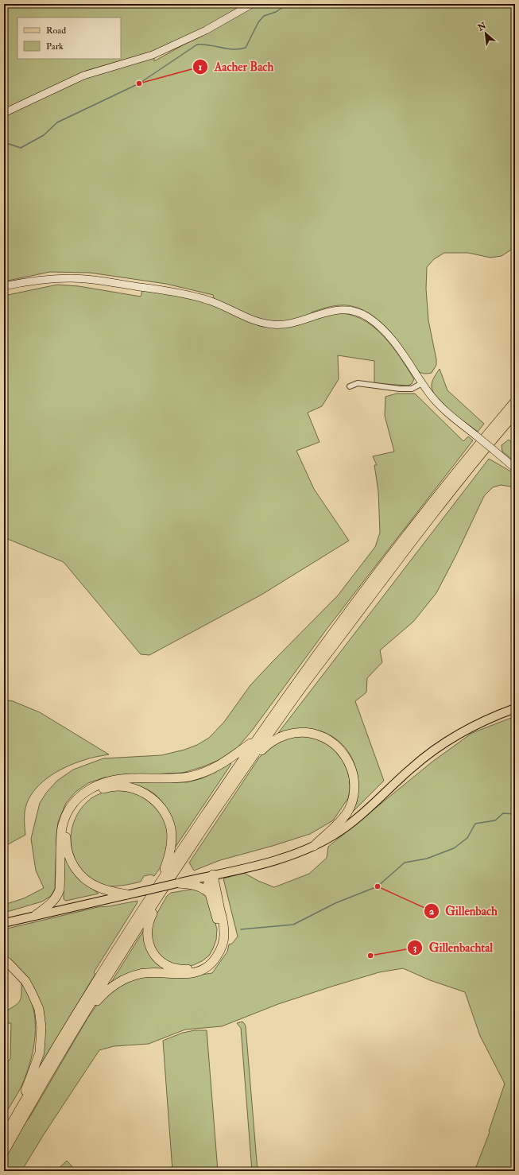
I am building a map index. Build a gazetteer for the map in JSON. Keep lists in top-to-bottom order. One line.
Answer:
{"places":["Aacher Bach","Gillenbach","Gillenbachtal"],"legend":["Road","Park"],"north":"top left"}
